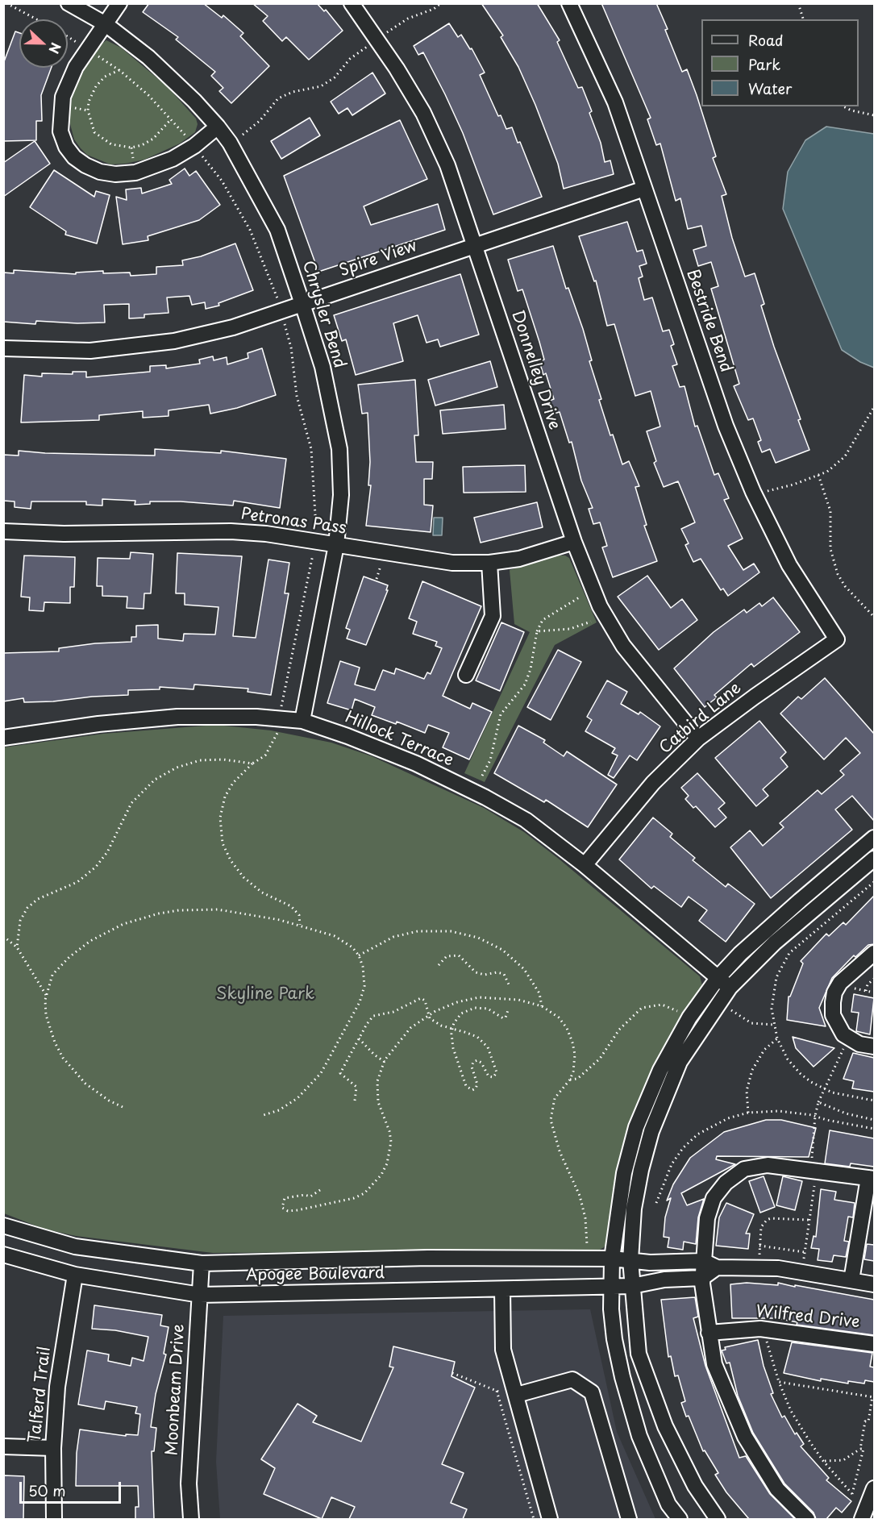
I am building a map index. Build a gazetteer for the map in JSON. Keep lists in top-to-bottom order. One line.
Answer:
{"streets":{"street":["Spire View","Chrysler Bend","Bestride Bend","Donnelley Drive","Petronas Pass","Catbird Lane","Hillock Terrace","Apogee Boulevard","Wilfred Drive","Moonbeam Drive","Talferd Trail"]},"crossings":[["Spire View","Chrysler Bend"],["Spire View","Bestride Bend"],["Spire View","Donnelley Drive"],["Chrysler Bend","Petronas Pass"],["Chrysler Bend","Hillock Terrace"],["Bestride Bend","Catbird Lane"],["Donnelley Drive","Petronas Pass"],["Donnelley Drive","Catbird Lane"],["Catbird Lane","Hillock Terrace"],["Apogee Boulevard","Moonbeam Drive"],["Apogee Boulevard","Talferd Trail"]],"parks":["Skyline Park"],"legend":["Road","Park","Water"],"scale_bar":"50 m","north":"right"}
